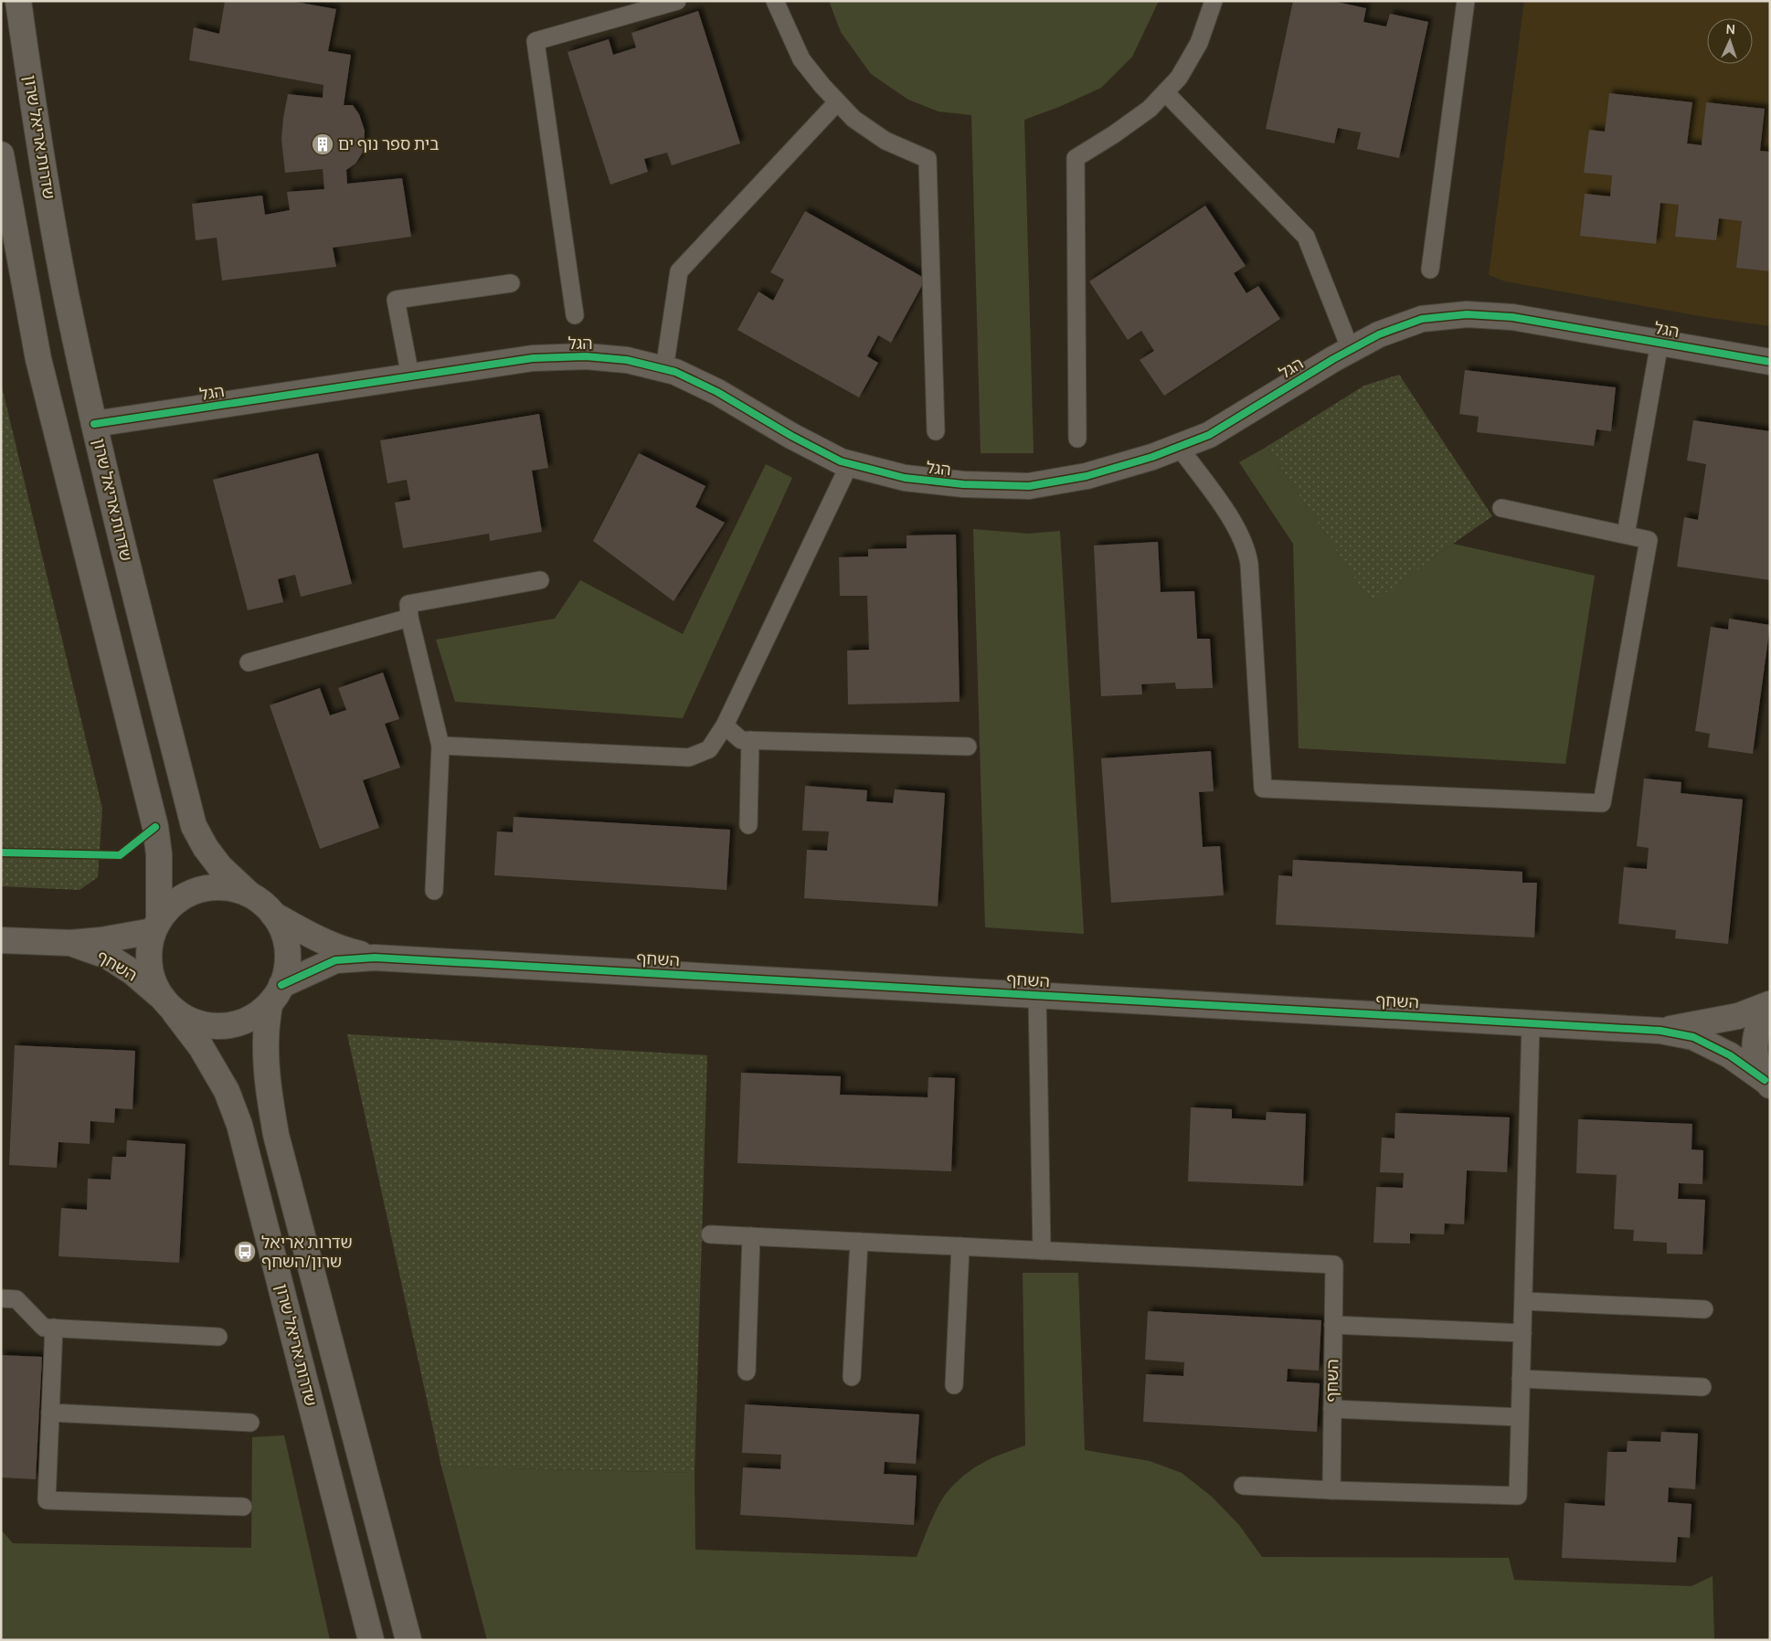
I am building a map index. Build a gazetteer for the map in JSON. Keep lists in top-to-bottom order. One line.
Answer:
{"streets":{"street":["שדרות אריאל שרון","הגל","השחף"]},"crossings":[["שדרות אריאל שרון","הגל"],["שדרות אריאל שרון","השחף"]],"places":{"building":["בית ספר נוף ים"],"bus stop":["שדרות אריאל שרון/השחף"]},"north":"top"}
